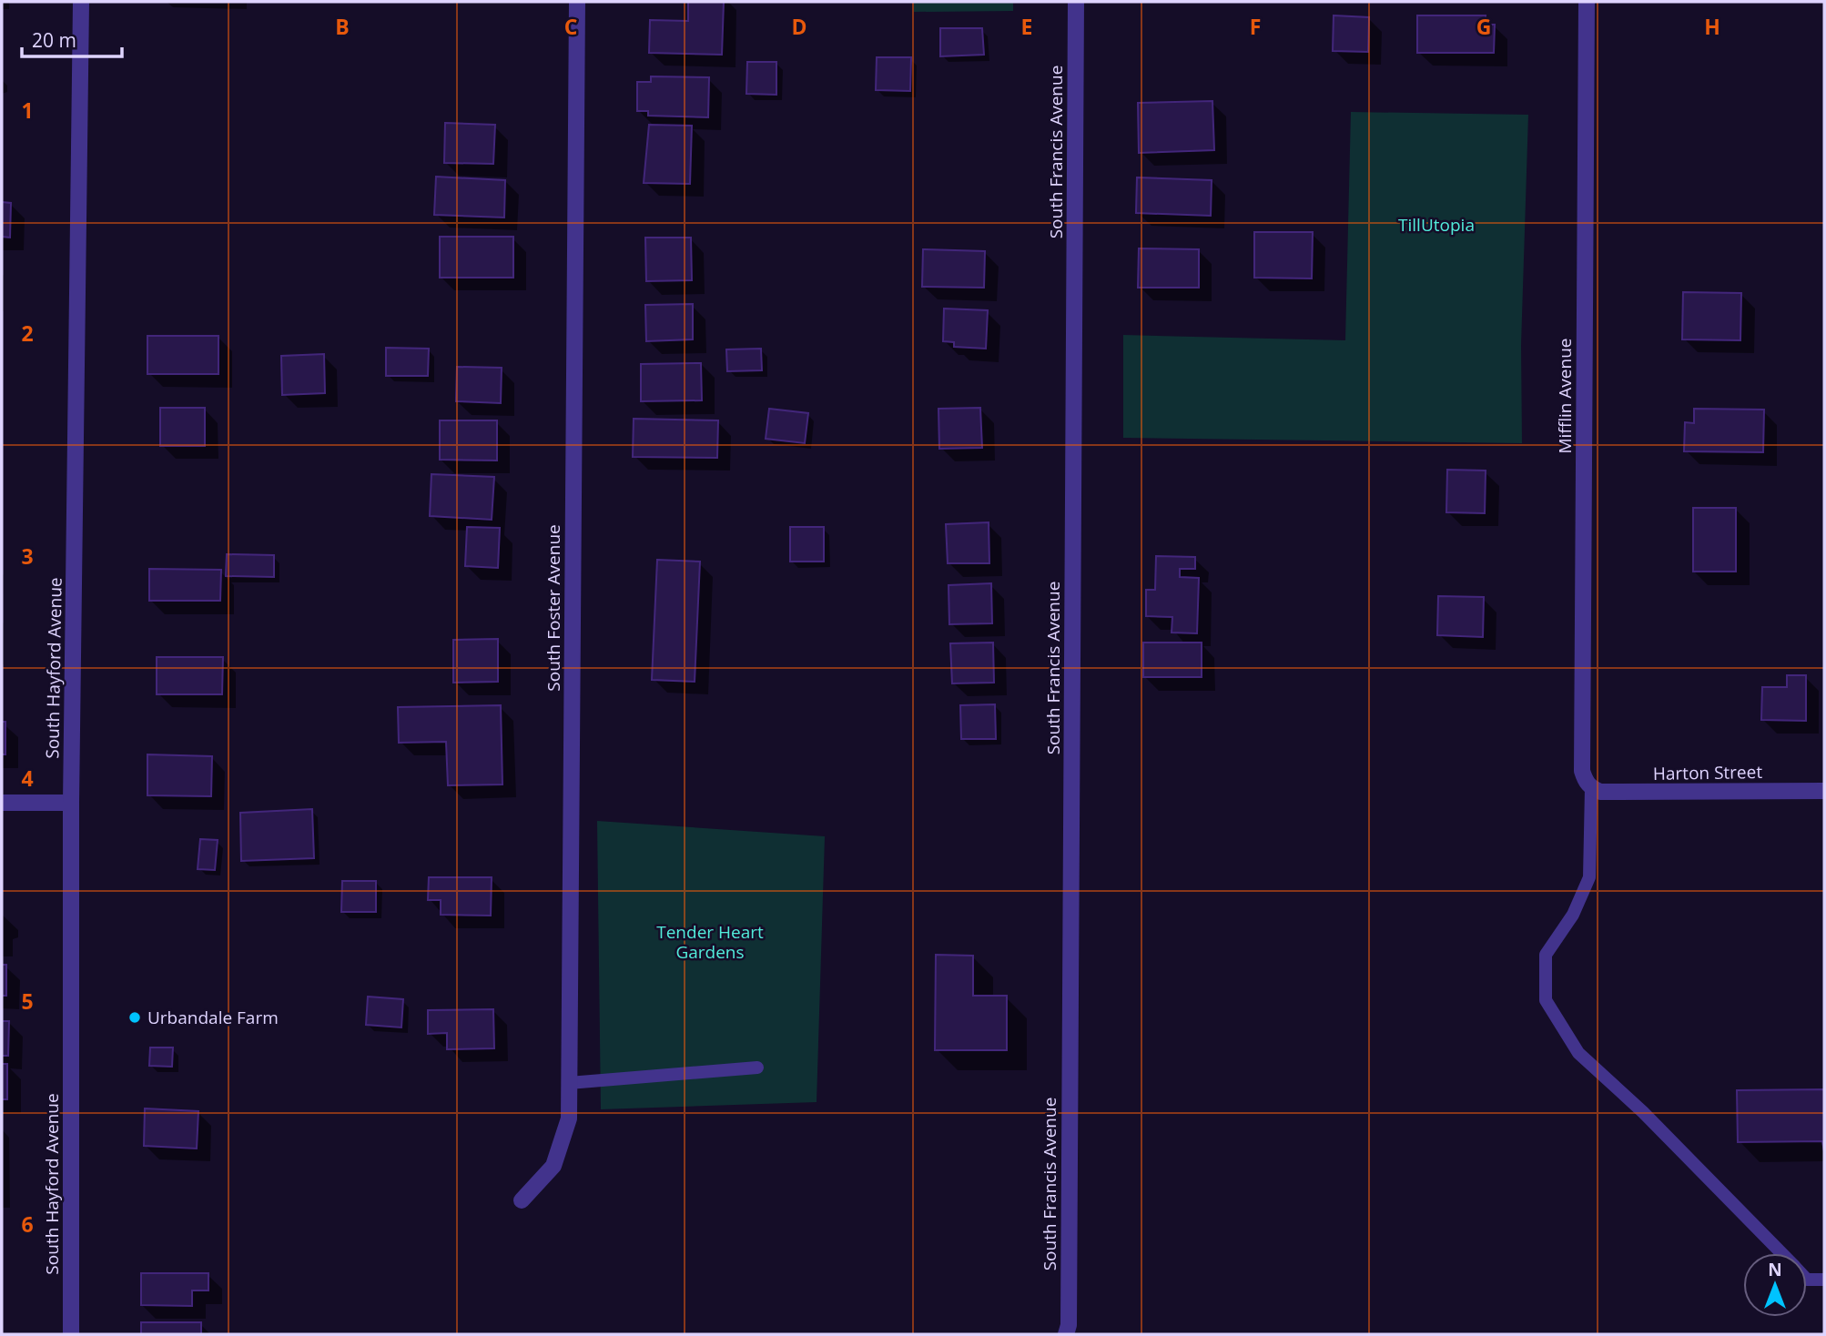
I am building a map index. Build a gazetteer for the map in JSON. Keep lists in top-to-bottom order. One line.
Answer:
{"streets":{"street":["South Francis Avenue","Mifflin Avenue","South Foster Avenue","South Hayford Avenue","Harton Street"]},"crossings":[["Mifflin Avenue","Harton Street"]],"parks":["TillUtopia","Tender Heart Gardens"],"places":["Urbandale Farm"],"scale_bar":"20 m","north":"top","grid":{"columns":["B","C","D","E","F","G","H"],"rows":["1","2","3","4","5","6"]}}
